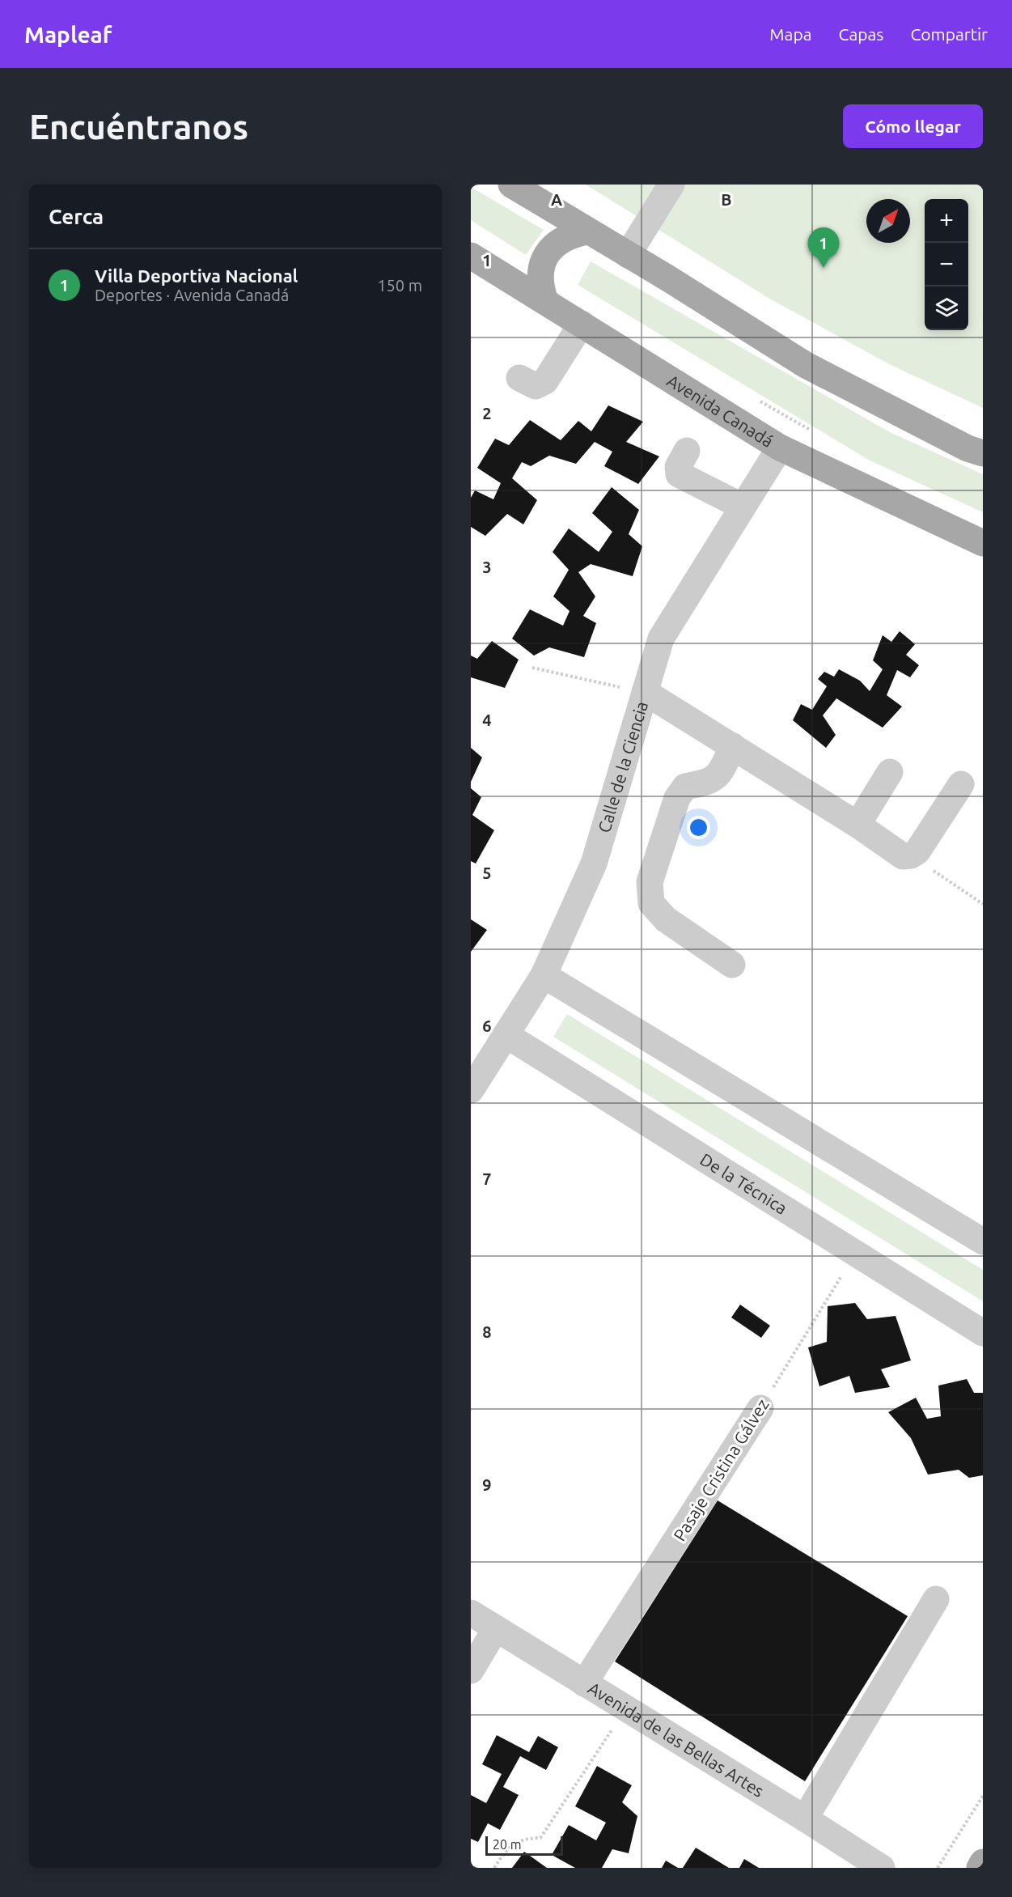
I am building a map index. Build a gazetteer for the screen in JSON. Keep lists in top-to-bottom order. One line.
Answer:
{"streets":{"main road":["Avenida Canadá"],"street":["Calle de la Ciencia","De la Técnica","Pasaje Cristina Gálvez","Avenida de las Bellas Artes"]},"crossings":[["Avenida Canadá","Calle de la Ciencia"],["Calle de la Ciencia","De la Técnica"],["De la Técnica","Pasaje Cristina Gálvez"],["Pasaje Cristina Gálvez","Avenida de las Bellas Artes"]],"scale_bar":"20 m","north":"top right","page":{"header":"Mapleaf","nav":["Mapa","Capas","Compartir"],"buttons":"Cómo llegar","title":"Encuéntranos","heading":"Cerca","map_buttons":["+","−"],"pins":"1","list":[{"mark":"1","name":"Villa Deportiva Nacional","note":"Deportes · Avenida Canadá","value":"150 m"}],"scale":"20 m"},"grid":{"columns":["A","B"],"rows":["1","2","3","4","5","6","7","8","9"]}}
